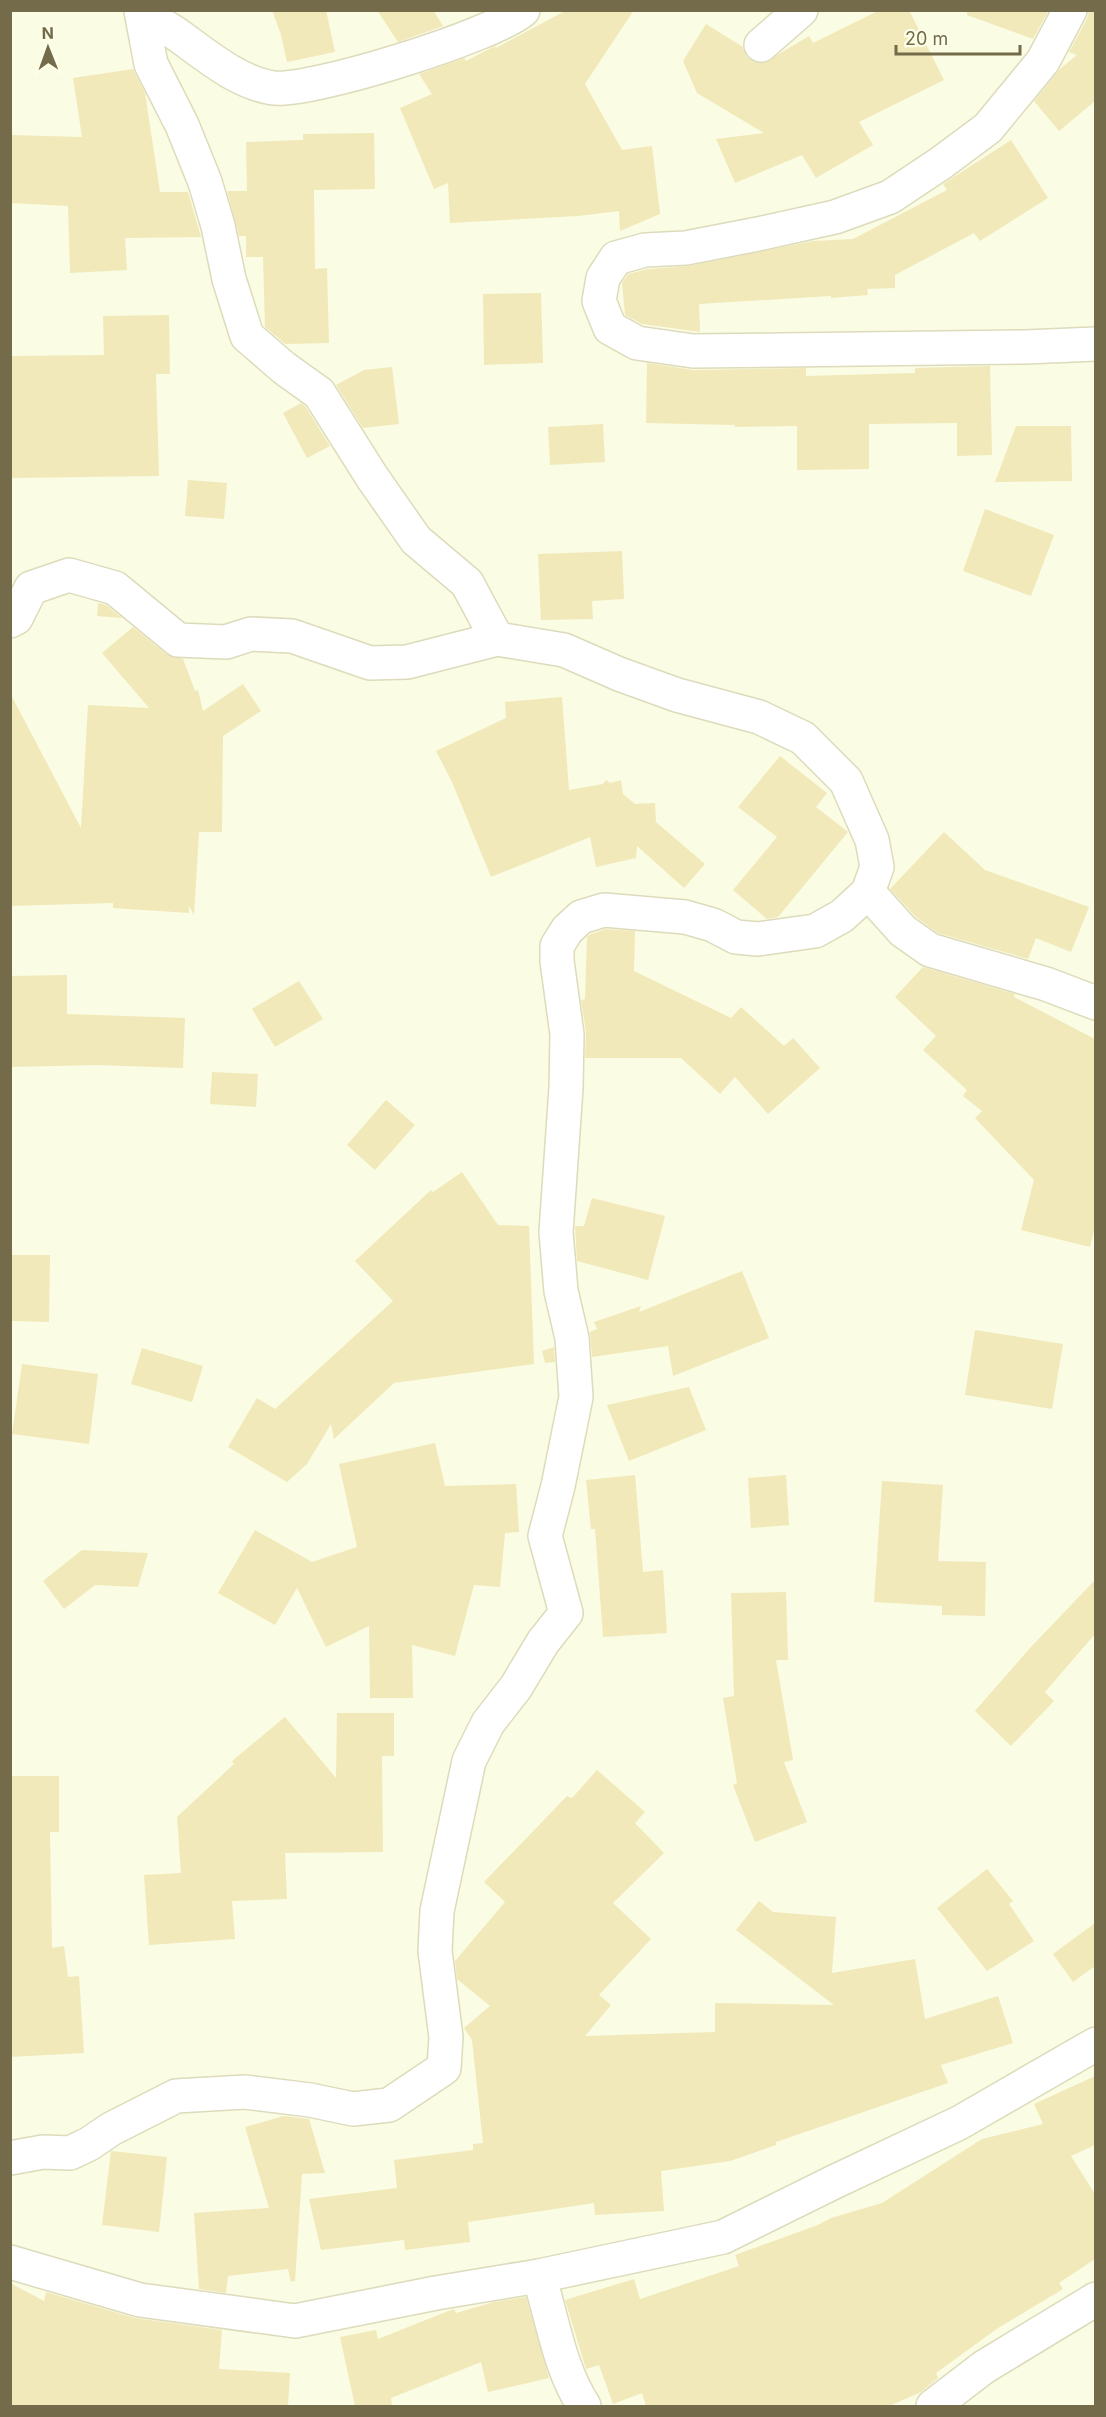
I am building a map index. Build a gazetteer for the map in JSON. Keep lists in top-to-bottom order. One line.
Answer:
{"scale_bar":"20 m","north":"top"}
